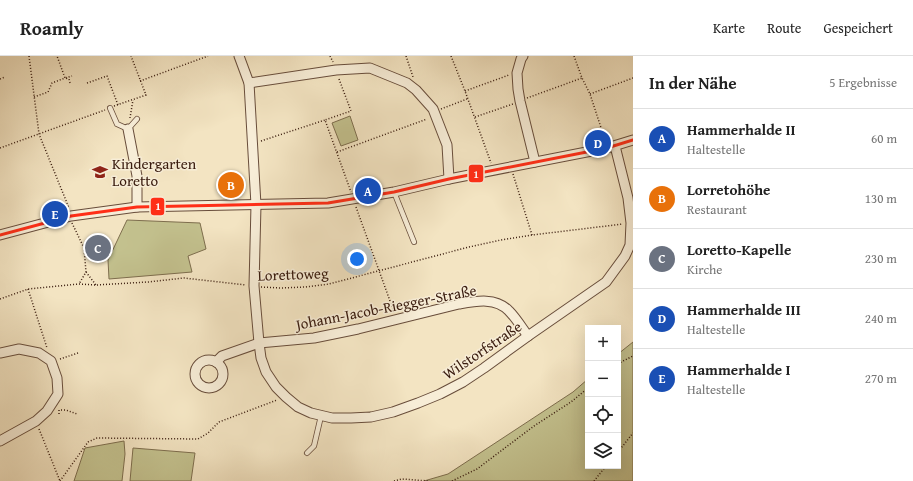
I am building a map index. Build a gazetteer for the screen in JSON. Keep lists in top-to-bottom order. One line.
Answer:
{"streets":{"street":["Johann-Jacob-Riegger-Straße","Wilstorfstraße"],"path":["Lorettoweg"]},"crossings":[["Lorettoweg","Wilstorfstraße"],["Johann-Jacob-Riegger-Straße","Wilstorfstraße"]],"places":{"school or university":["Kindergarten Loretto"]},"lines":["transit line 1"],"page":{"header":"Roamly","nav":["Karte","Route","Gespeichert"],"heading":["In der Nähe","5 Ergebnisse"],"list":[{"mark":"A","name":"Hammerhalde II","note":"Haltestelle","value":"60 m"},{"mark":"B","name":"Lorretohöhe","note":"Restaurant","value":"130 m"},{"mark":"C","name":"Loretto-Kapelle","note":"Kirche","value":"230 m"},{"mark":"D","name":"Hammerhalde III","note":"Haltestelle","value":"240 m"},{"mark":"E","name":"Hammerhalde I","note":"Haltestelle","value":"270 m"}],"pins":["D","B","A","E","C"],"map_buttons":["+","−"]}}
